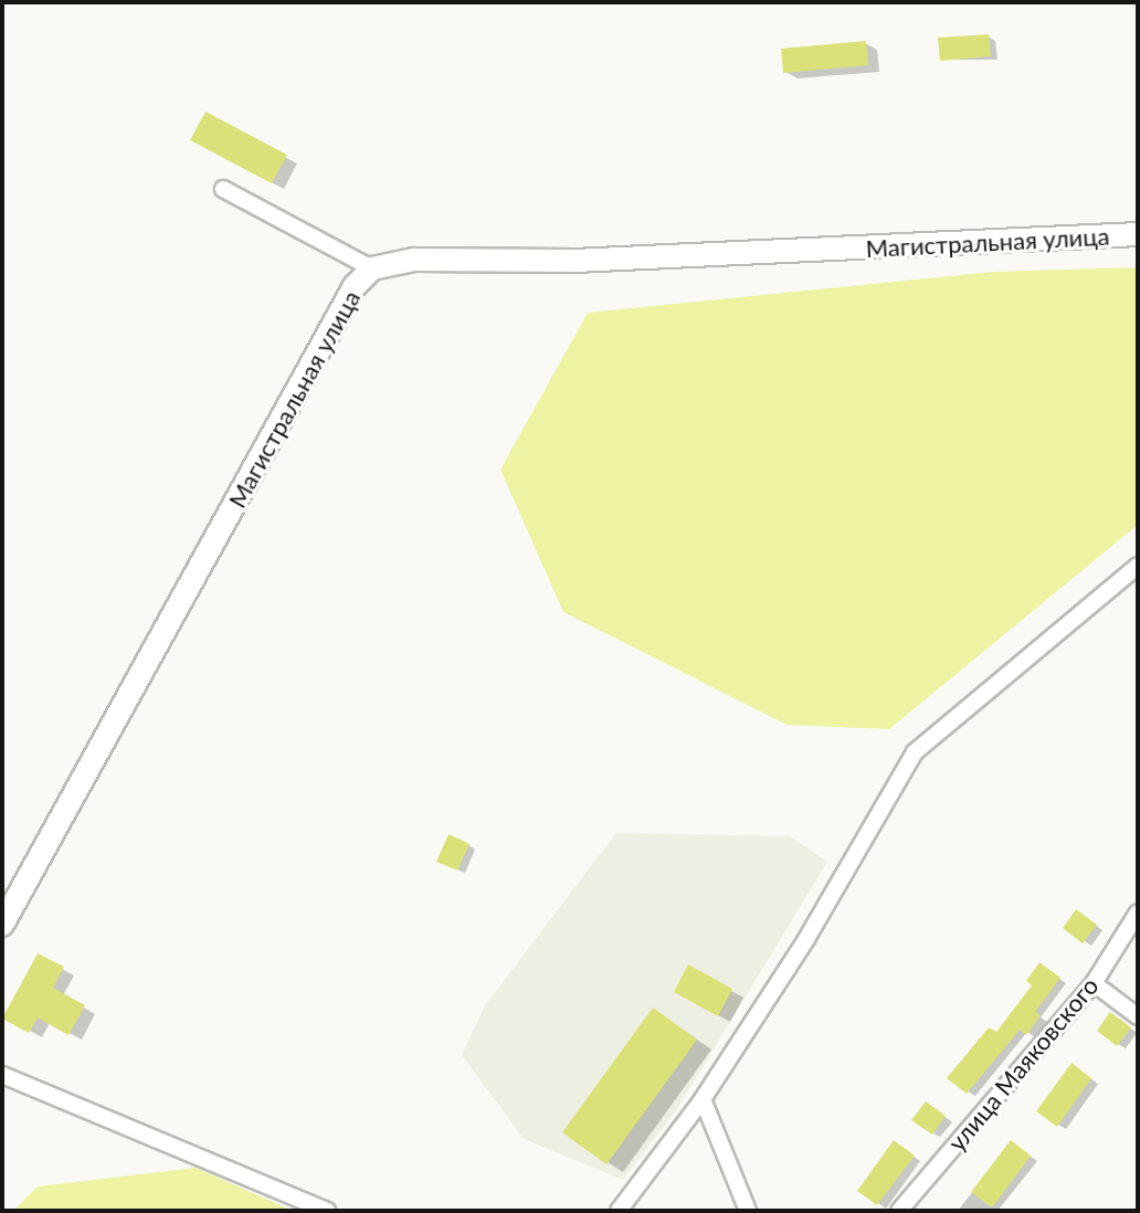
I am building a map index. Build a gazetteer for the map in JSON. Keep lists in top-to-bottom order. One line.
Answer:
{"streets":{"street":["Магистральная улица","улица Маяковского"]}}
